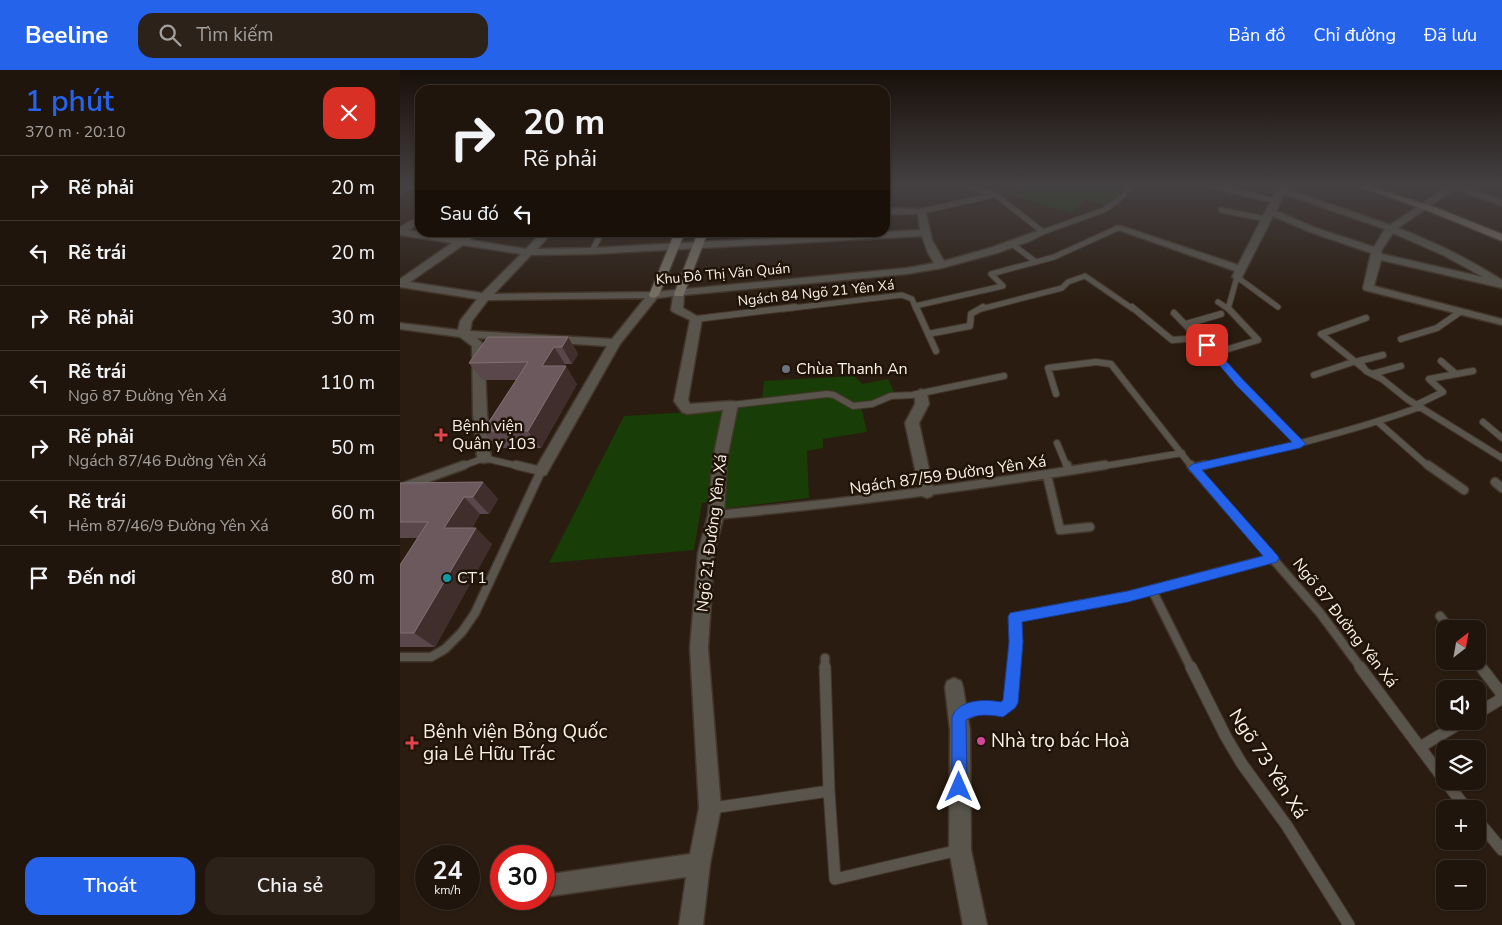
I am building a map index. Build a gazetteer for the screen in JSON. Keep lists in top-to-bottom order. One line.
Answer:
{"streets":{"street":["Khu Đô Thị Văn Quán","Ngõ 21 Đường Yên Xá"],"lane":["Ngách 84 Ngõ 21 Yên Xá","Ngách 87/59 Đường Yên Xá","Ngõ 87 Đường Yên Xá","Ngõ 73 Yên Xá"]},"crossings":[["Ngách 87/59 Đường Yên Xá","Ngõ 21 Đường Yên Xá"],["Ngách 87/59 Đường Yên Xá","Ngõ 87 Đường Yên Xá"]],"places":{"other":["Chùa Thanh An","CT1","Nhà trọ bác Hoà"],"health":["Bệnh viện Quân y 103","Bệnh viện Bỏng Quốc gia Lê Hữu Trác"]},"north":"top right","page":{"header":"Beeline","search":"Tìm kiếm","nav":["Bản đồ","Chỉ đường","Đã lưu"],"heading":["1 phút","370 m · 20:10"],"turn":["20 m","Rẽ phải"],"list":[{"name":"Rẽ phải","value":"20 m"},{"name":"Rẽ trái","value":"20 m"},{"name":"Rẽ phải","value":"30 m"},{"name":"Rẽ trái","note":"Ngõ 87 Đường Yên Xá","value":"110 m"},{"name":"Rẽ phải","note":"Ngách 87/46 Đường Yên Xá","value":"50 m"},{"name":"Rẽ trái","note":"Hẻm 87/46/9 Đường Yên Xá","value":"60 m"},{"name":"Đến nơi","value":"80 m"}],"then":"Sau đó","map_buttons":["+","−"],"speed":"24 km/h","limit":"30","buttons":["Thoát","Chia sẻ"]}}
